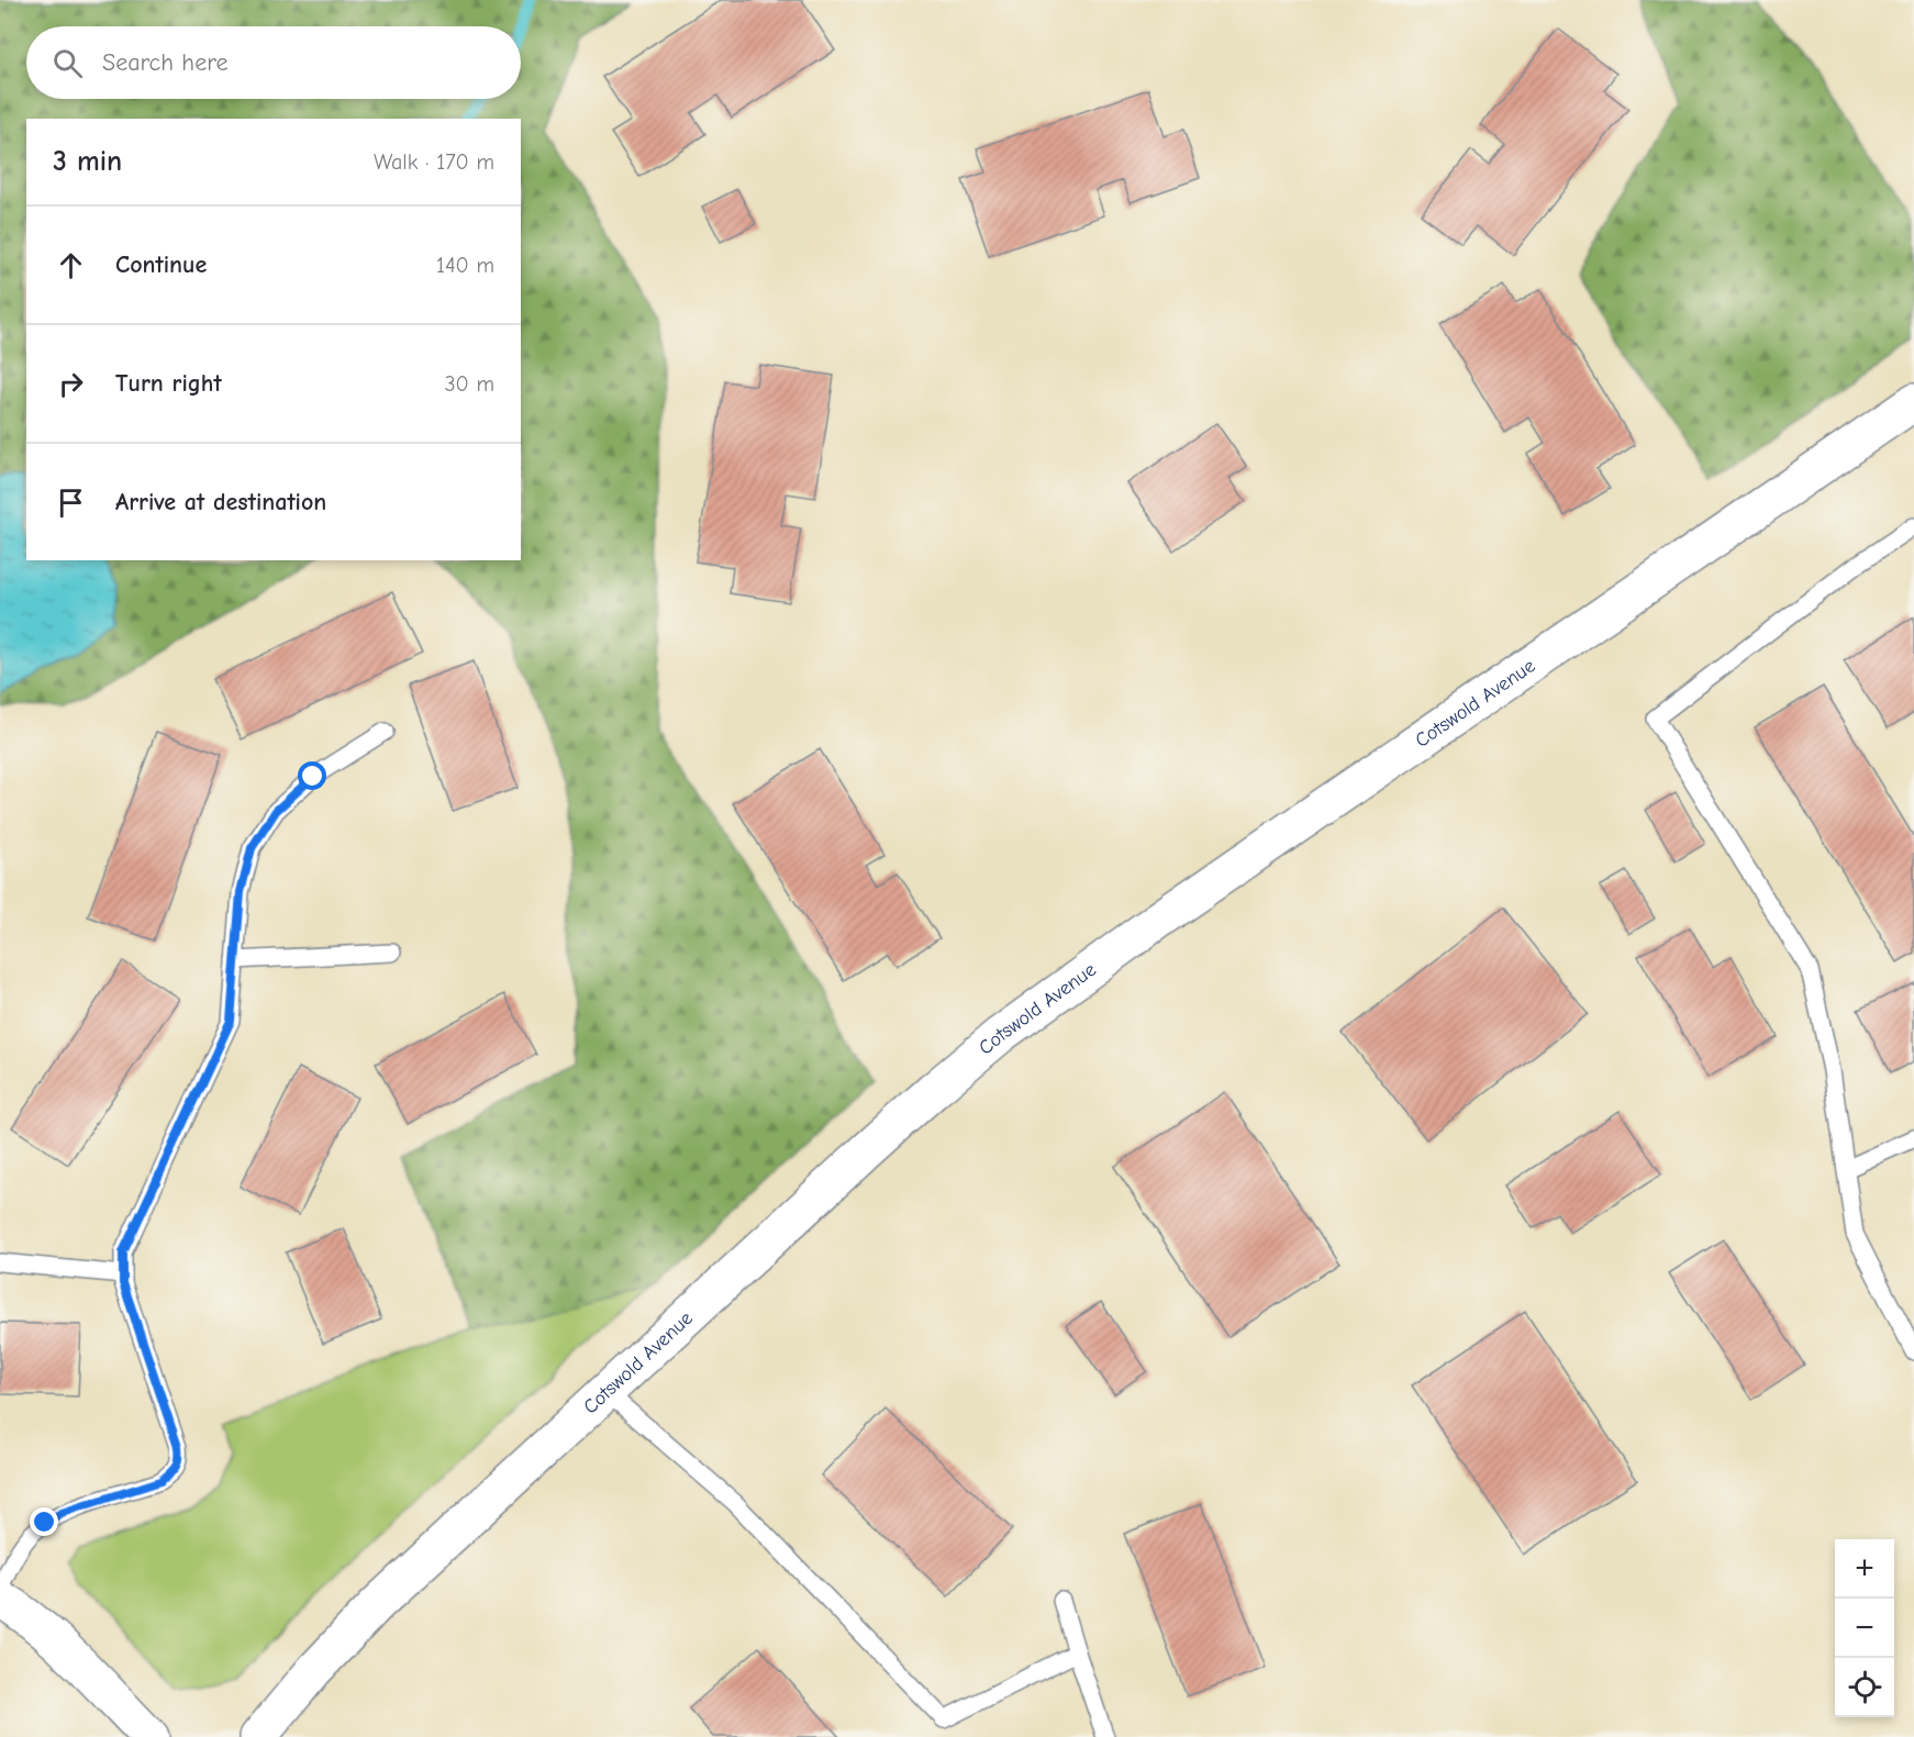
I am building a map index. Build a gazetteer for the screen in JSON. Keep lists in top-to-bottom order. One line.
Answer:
{"streets":{"street":["Cotswold Avenue"]},"page":{"search":"Search here","heading":["3 min","Walk · 170 m"],"list":[["Continue","140 m"],["Turn right","30 m"],"Arrive at destination"],"map_buttons":["+","−"]}}
